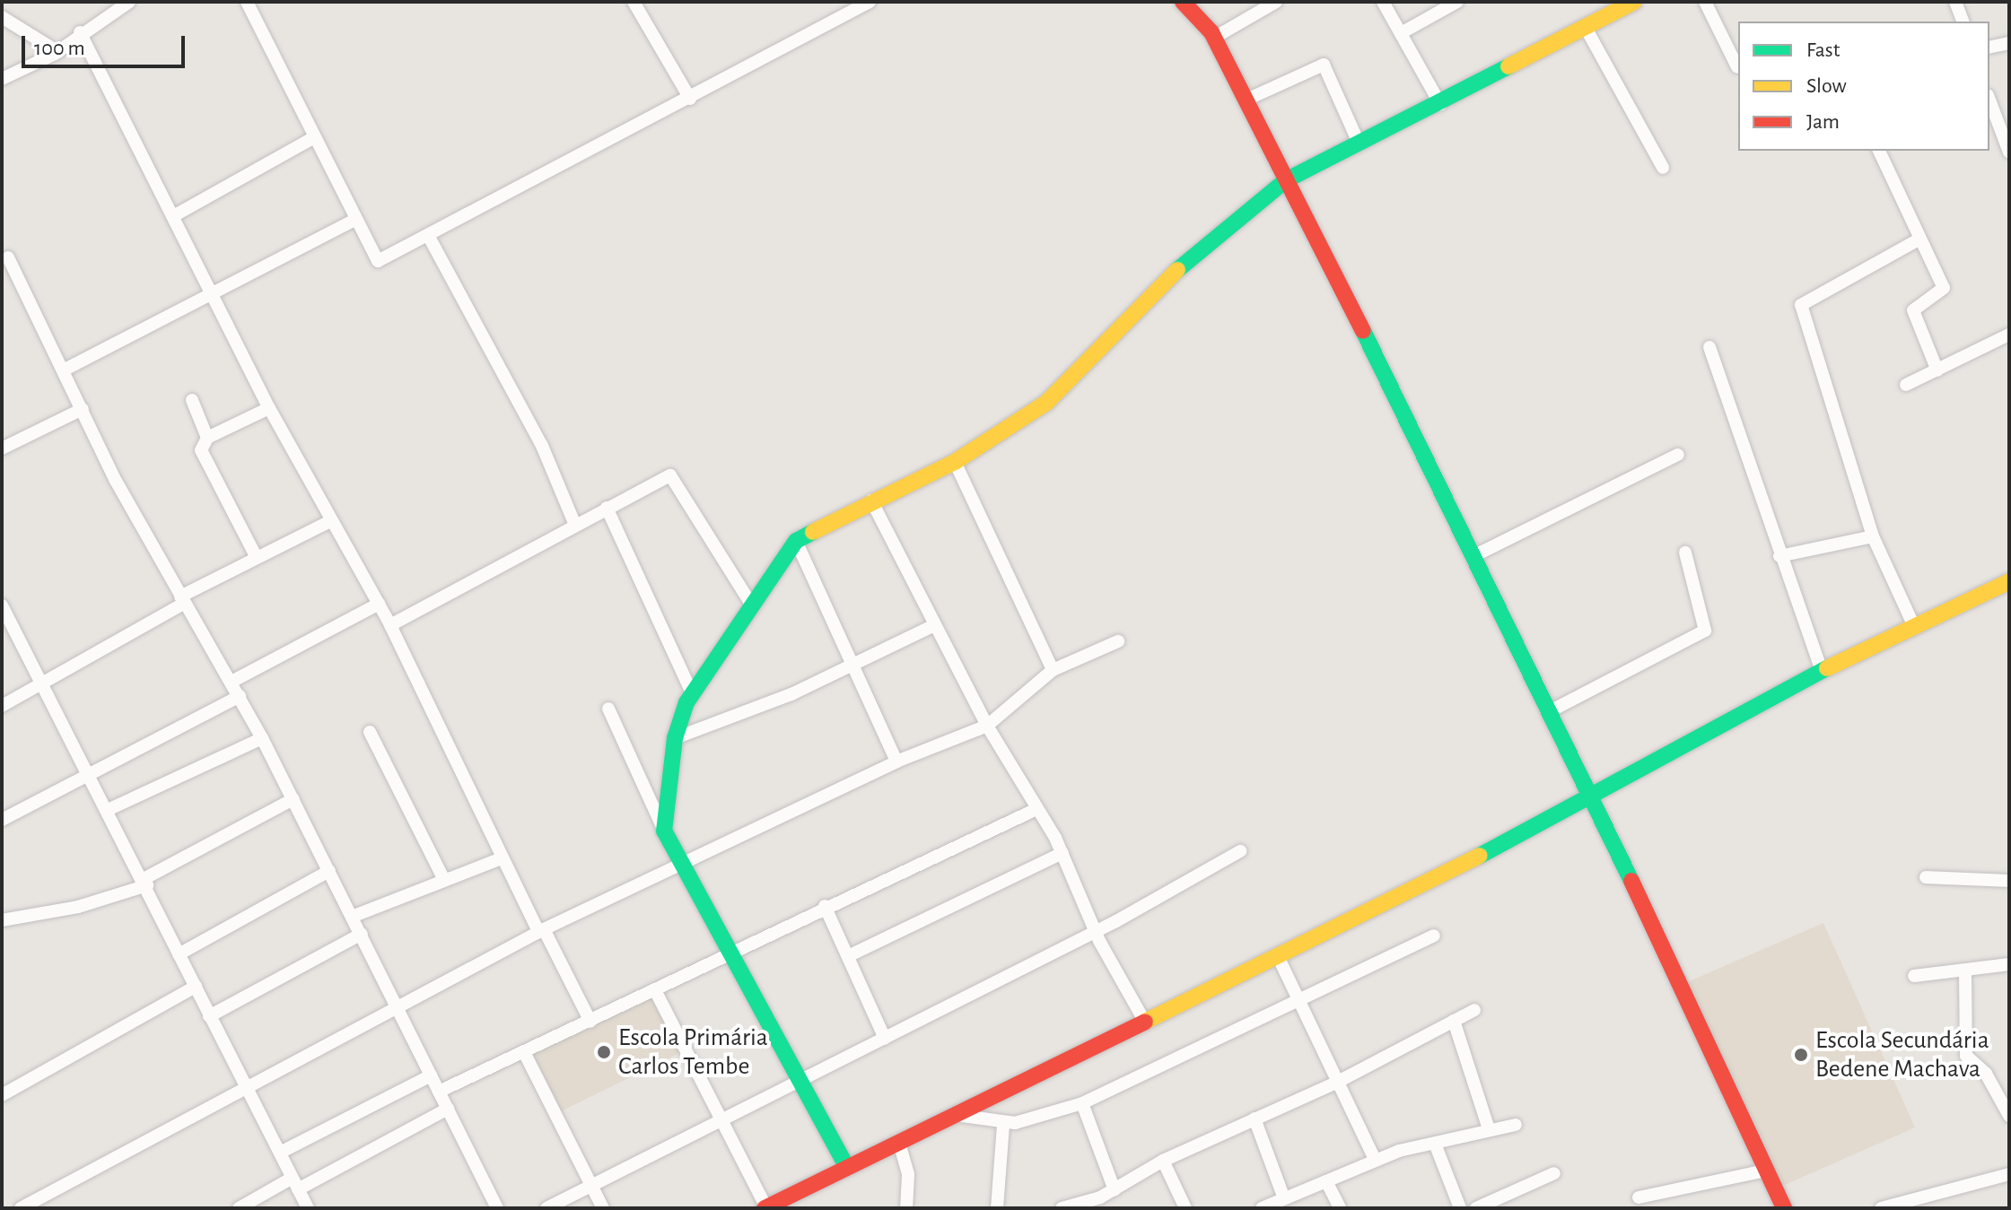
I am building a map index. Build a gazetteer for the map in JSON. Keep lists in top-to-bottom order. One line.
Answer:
{"places":["Escola Primária Carlos Tembe","Escola Secundária Bedene Machava"],"legend":["Fast","Slow","Jam"],"scale_bar":"100 m"}
